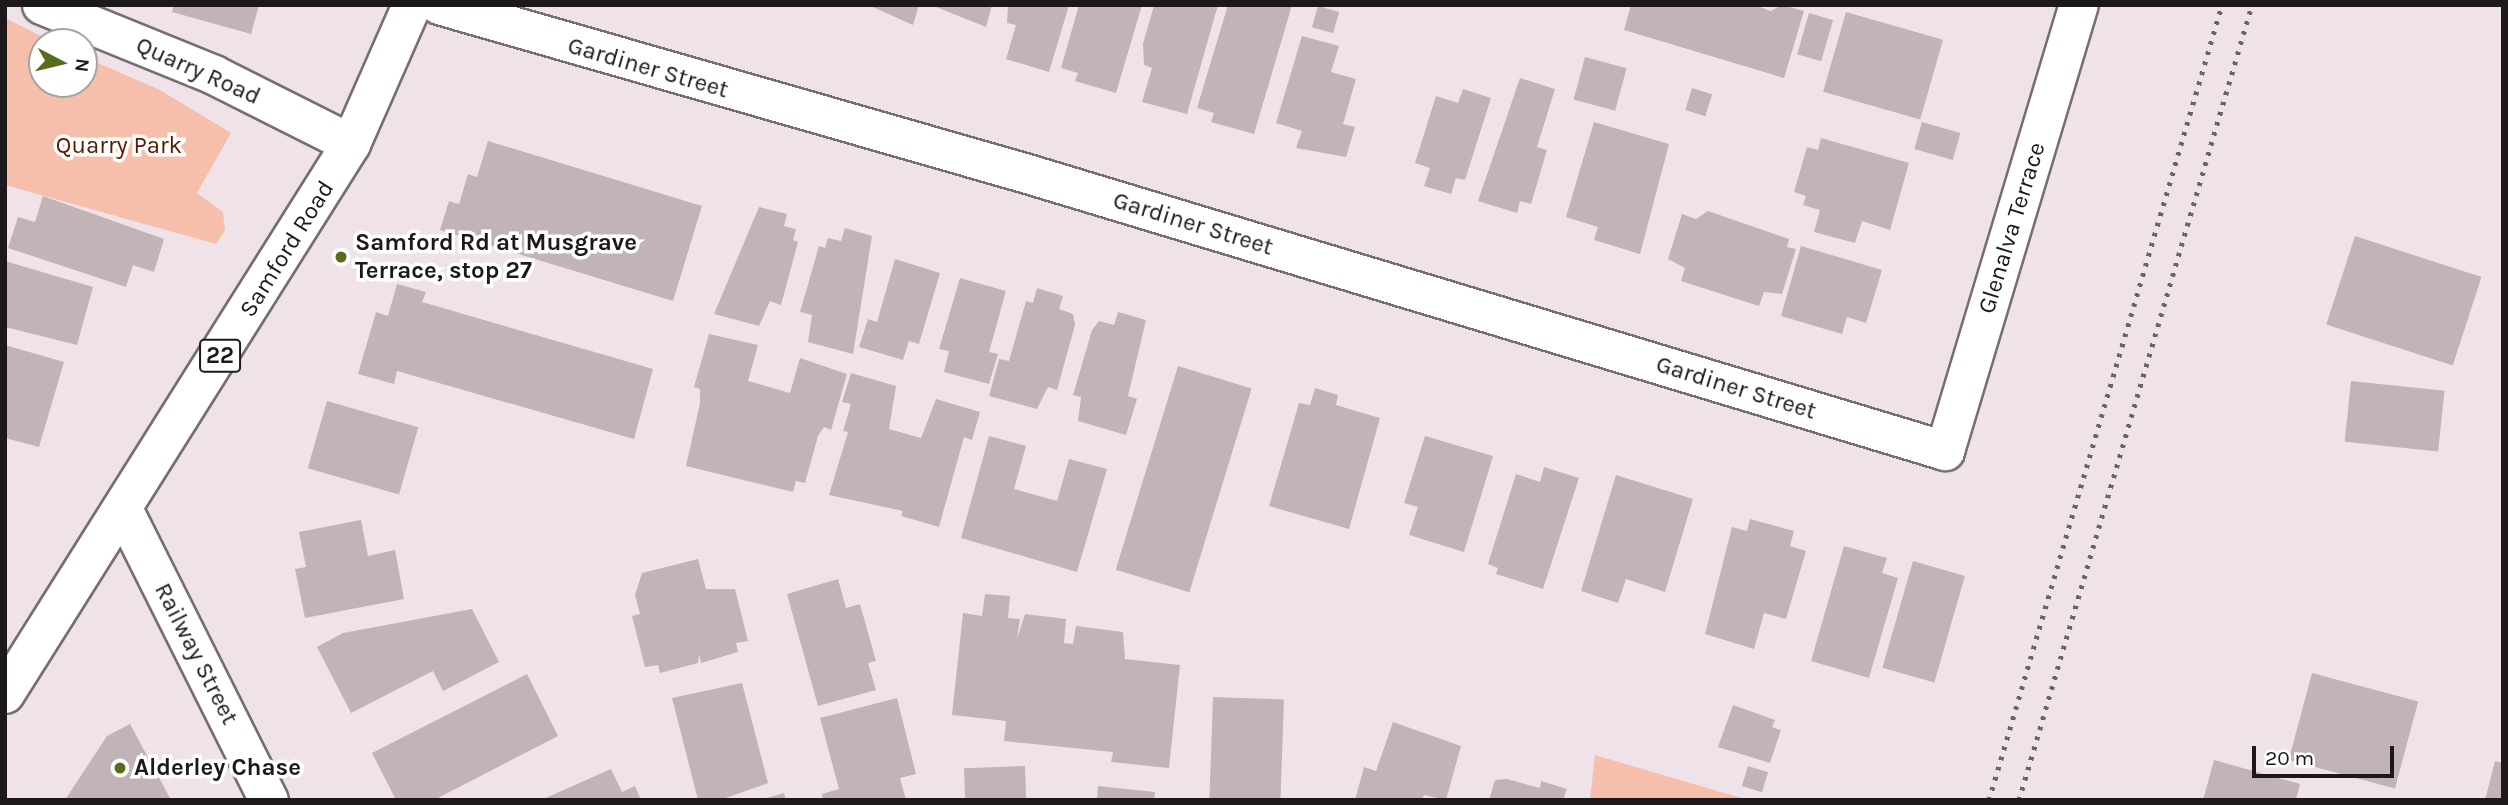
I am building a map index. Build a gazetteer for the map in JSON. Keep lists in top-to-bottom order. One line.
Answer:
{"streets":{"street":["Gardiner Street","Quarry Road","Glenalva Terrace","Samford Road","22","Railway Street"]},"crossings":[["Gardiner Street","Glenalva Terrace"],["Quarry Road","Samford Road"],["Samford Road","Railway Street"]],"parks":["Quarry Park"],"places":["Samford Rd at Musgrave Terrace, stop 27","Alderley Chase"],"scale_bar":"20 m","north":"right"}
